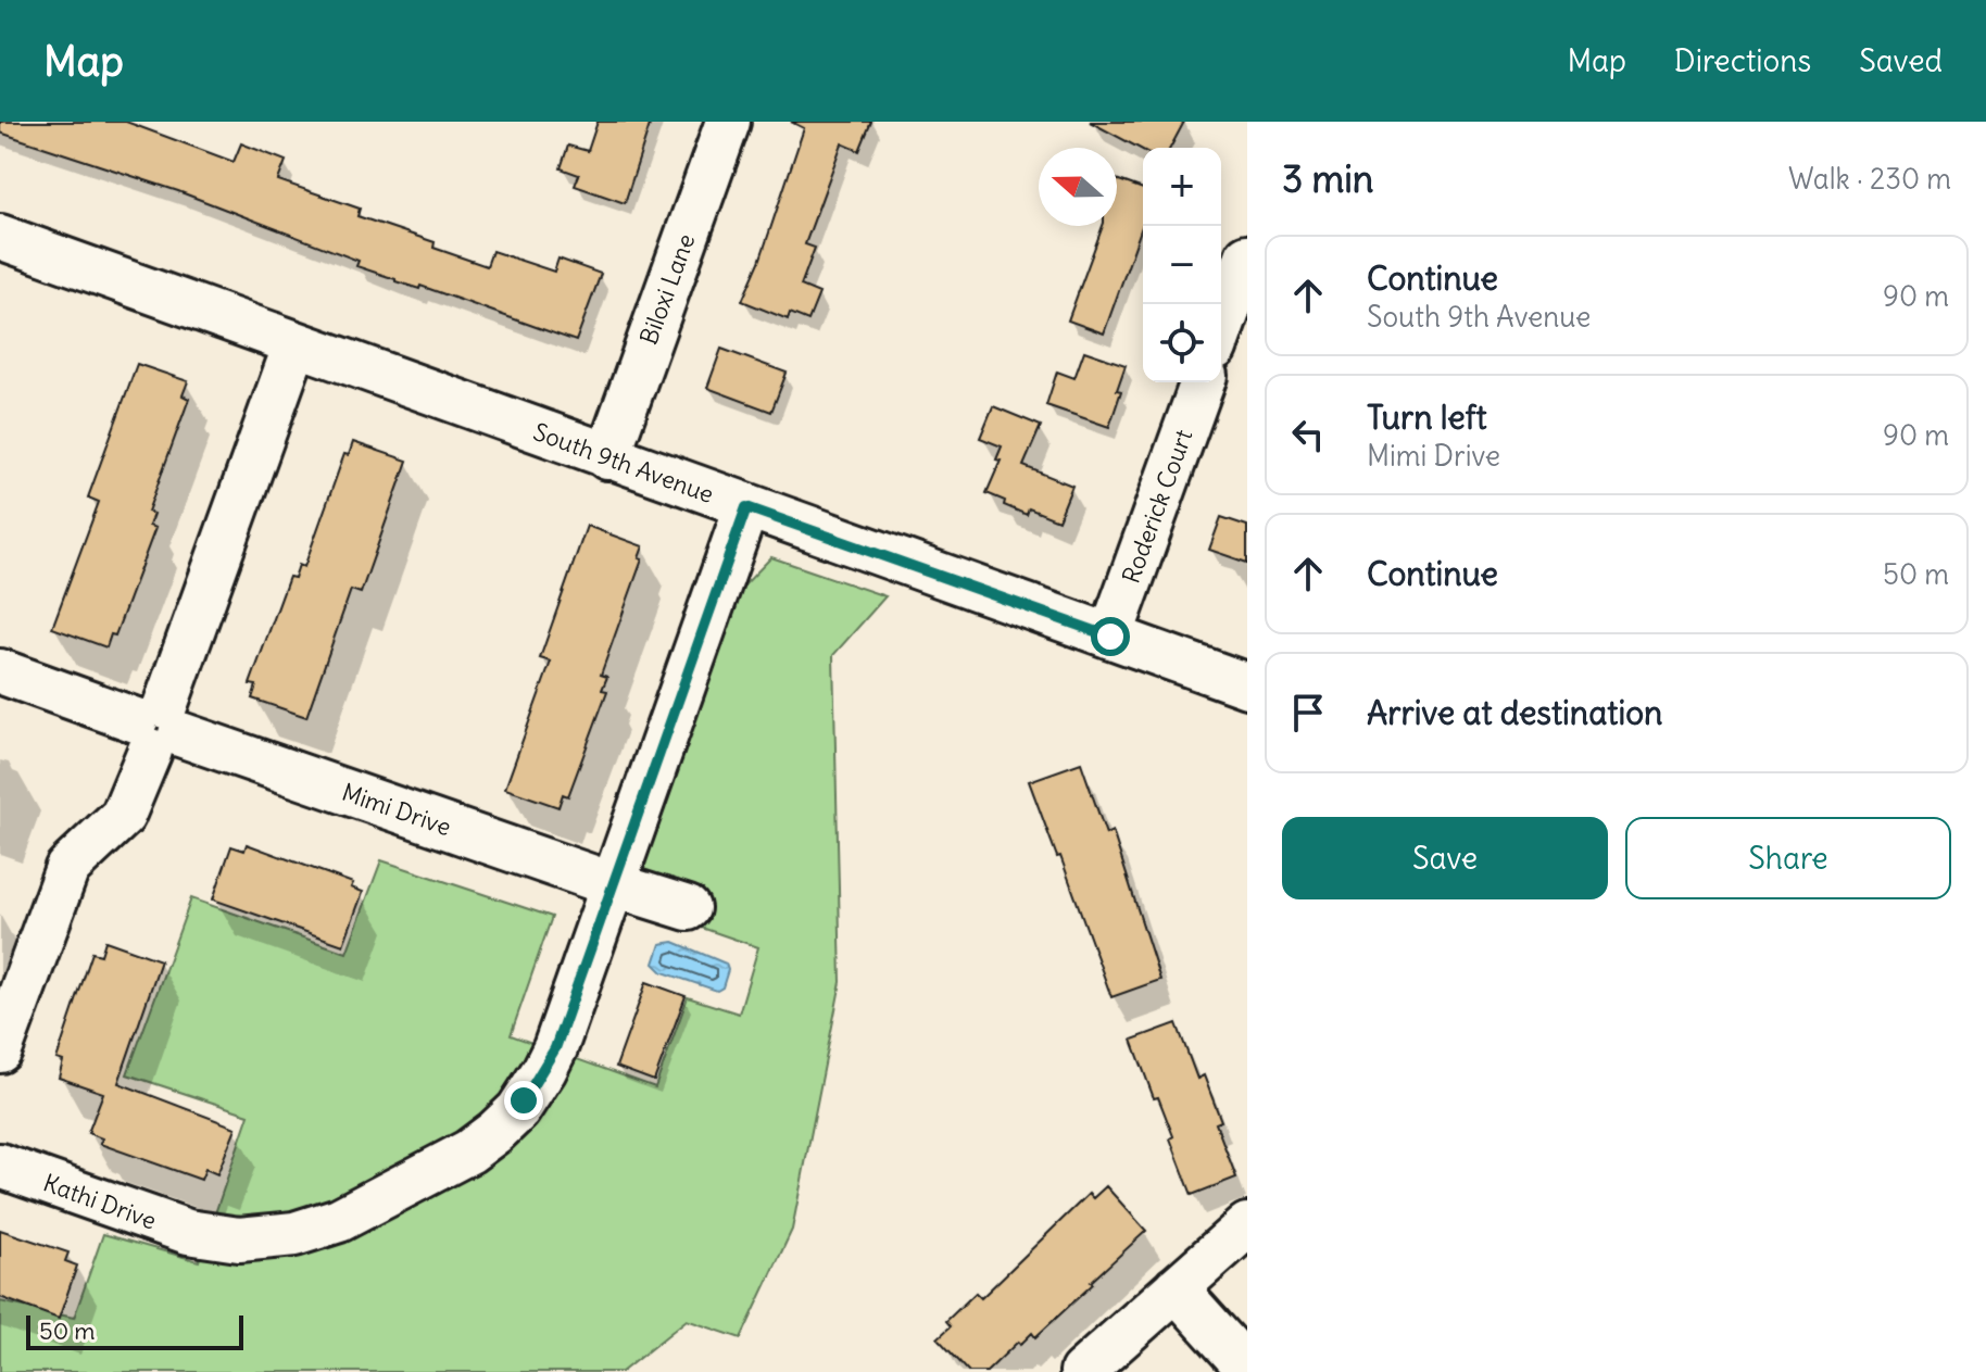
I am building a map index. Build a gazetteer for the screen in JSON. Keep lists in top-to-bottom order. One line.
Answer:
{"streets":{"street":["Biloxi Lane","South 9th Avenue","Roderick Court","Mimi Drive","Kathi Drive"]},"crossings":[["Biloxi Lane","South 9th Avenue"],["South 9th Avenue","Roderick Court"],["Mimi Drive","Kathi Drive"]],"scale_bar":"50 m","north":"left","page":{"header":"Map","nav":["Map","Directions","Saved"],"heading":["3 min","Walk · 230 m"],"map_buttons":["+","−"],"list":[["Continue","South 9th Avenue","90 m"],["Turn left","Mimi Drive","90 m"],["Continue","50 m"],"Arrive at destination"],"buttons":["Save","Share"],"scale":"50 m"}}
